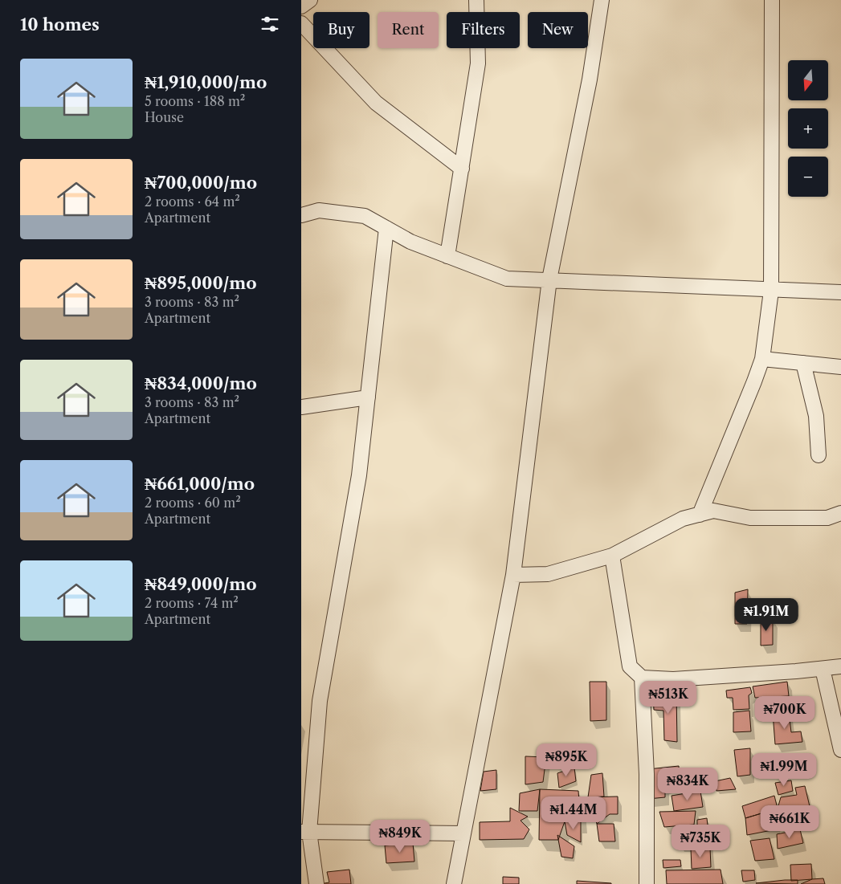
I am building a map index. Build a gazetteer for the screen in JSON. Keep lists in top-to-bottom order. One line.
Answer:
{"north":"bottom","page":{"heading":"10 homes","chip":["Buy","Rent","Filters","New"],"list":[{"name":"₦1,910,000/mo","note":"5 rooms · 188 m² · House"},{"name":"₦700,000/mo","note":"2 rooms · 64 m² · Apartment"},{"name":"₦895,000/mo","note":"3 rooms · 83 m² · Apartment"},{"name":"₦834,000/mo","note":"3 rooms · 83 m² · Apartment"},{"name":"₦661,000/mo","note":"2 rooms · 60 m² · Apartment"},{"name":"₦849,000/mo","note":"2 rooms · 74 m² · Apartment"}],"map_buttons":["+","−"],"price":["₦1.91M","₦513K","₦700K","₦895K","₦1.99M","₦834K","₦1.44M","₦661K","₦849K","₦735K"]}}
